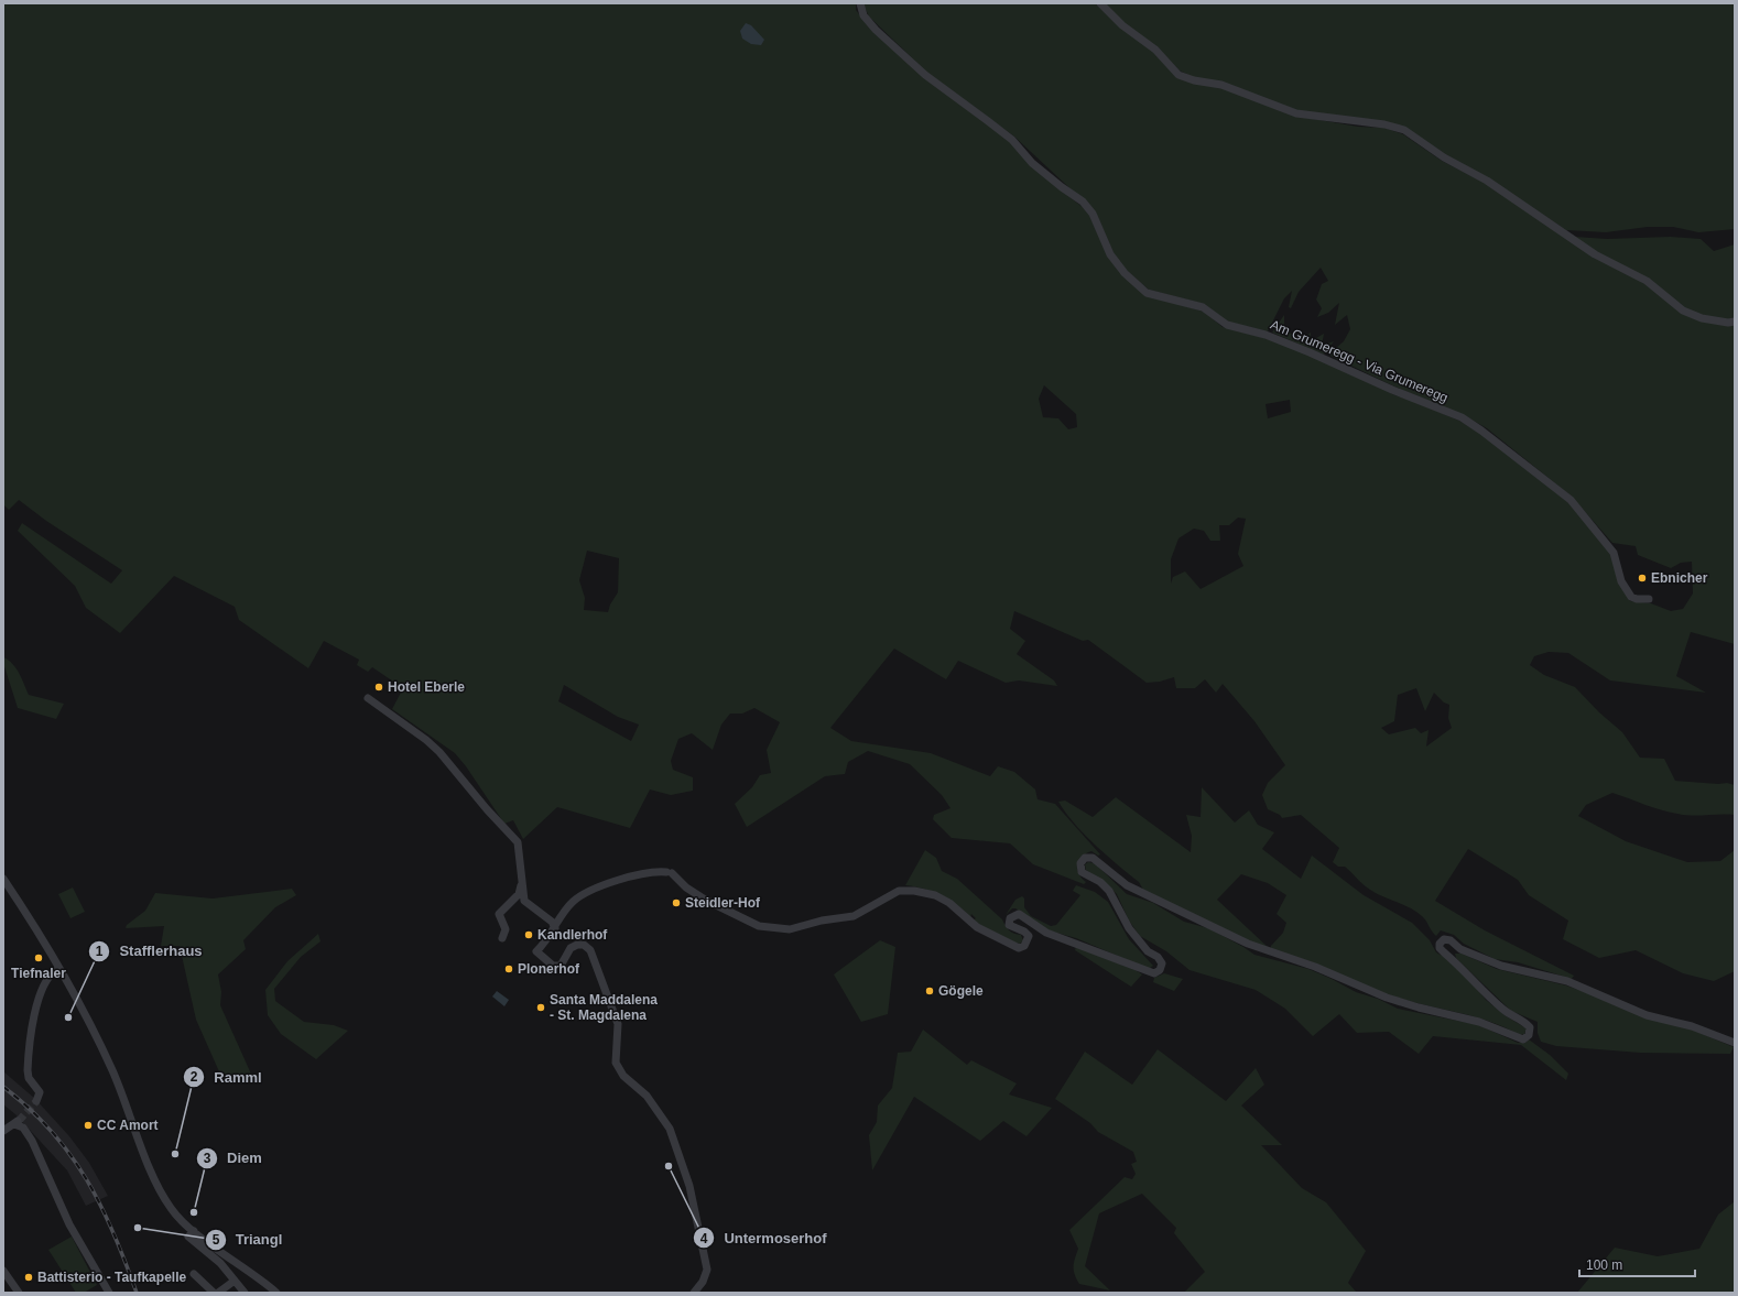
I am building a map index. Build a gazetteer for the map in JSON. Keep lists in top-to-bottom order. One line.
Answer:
{"streets":{"street":["Am Grumeregg - Via Grumeregg"]},"places":["Ebnicher","Hotel Eberle","Steidler-Hof","Kandlerhof","Tiefnaler","Plonerhof","Gögele","Santa Maddalena - St. Magdalena","Stafflerhaus","CC Amort","Ramml","Untermoserhof","Diem","Triangl","Battisterio - Taufkapelle"],"scale_bar":"100 m"}
